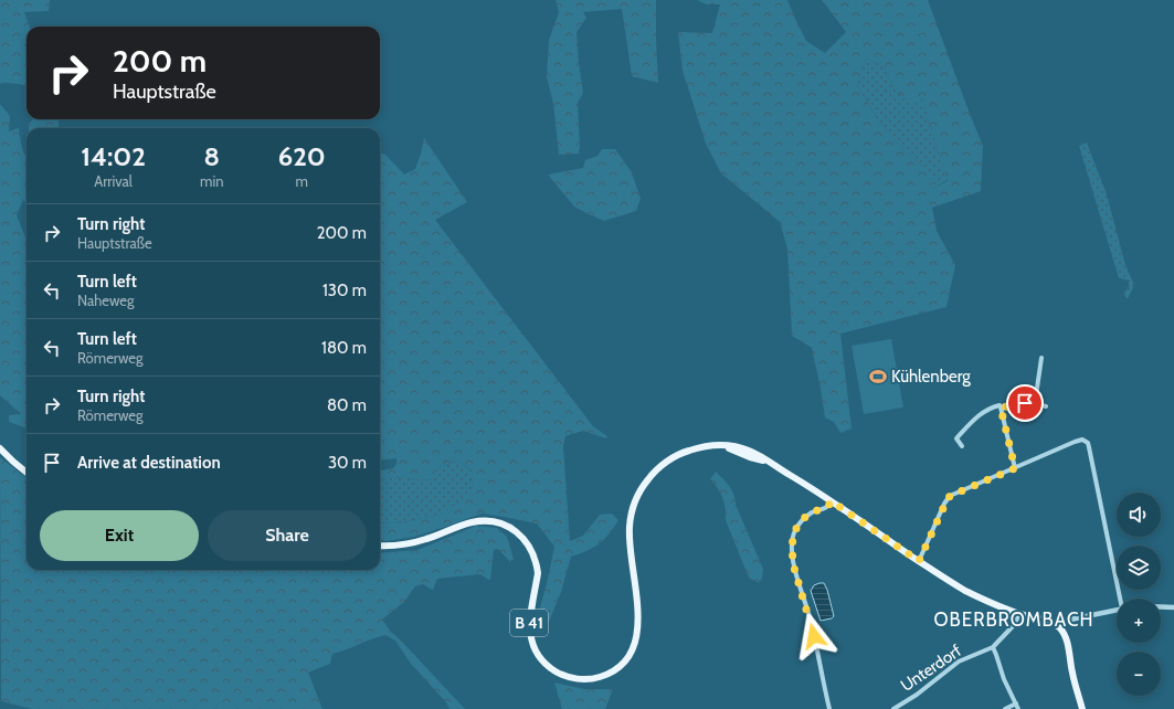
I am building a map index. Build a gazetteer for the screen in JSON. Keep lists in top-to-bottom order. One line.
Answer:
{"streets":{"main road":["B 41"],"street":["Unterdorf"]},"crossings":[["B 41","Unterdorf"]],"districts":["OBERBROMBACH"],"places":{"sports":["Kühlenberg"]},"page":{"turn":["200 m","Hauptstraße"],"eta":["14:02","Arrival","8","min","620","m"],"list":[{"name":"Turn right","note":"Hauptstraße","value":"200 m"},{"name":"Turn left","note":"Naheweg","value":"130 m"},{"name":"Turn left","note":"Römerweg","value":"180 m"},{"name":"Turn right","note":"Römerweg","value":"80 m"},{"name":"Arrive at destination","value":"30 m"}],"map_buttons":["+","−"],"buttons":["Exit","Share"]}}
